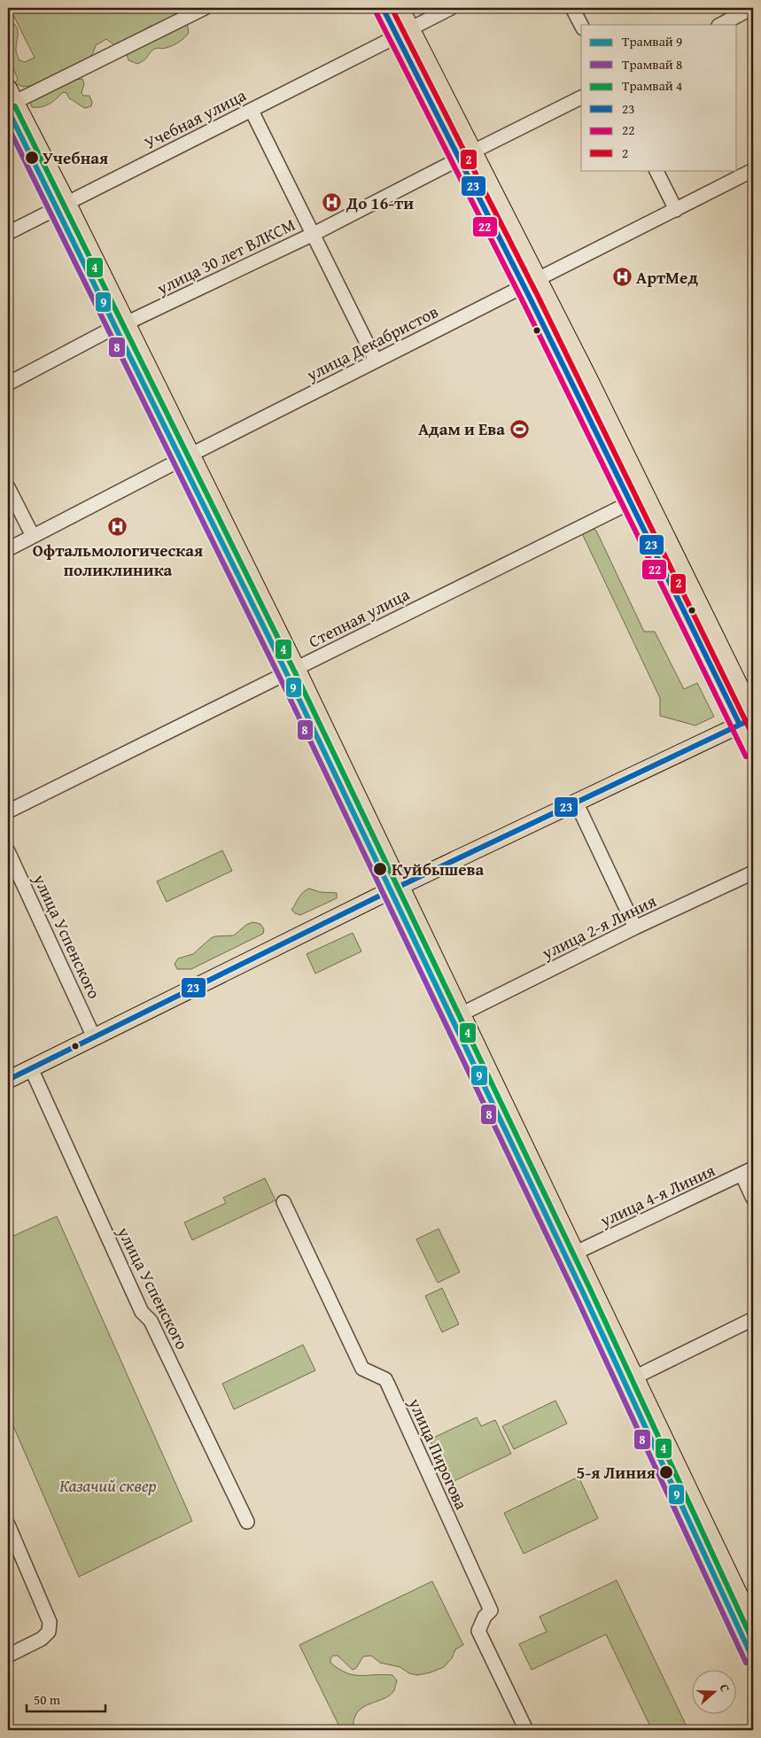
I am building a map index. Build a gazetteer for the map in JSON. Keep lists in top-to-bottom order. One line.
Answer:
{"streets":{"street":["Учебная улица","улица 30 лет ВЛКСМ","улица Декабристов","Степная улица","улица 2-я Линия","улица Успенского","улица 4-я Линия","улица Пирогова"]},"parks":["Казачий сквер"],"places":{"other":["Учебная","Куйбышева","5-я Линия"],"hospital":["До 16-ти","АртМед","Офтальмологическая поликлиника"],"sports":["Адам и Ева"]},"lines":["transit line 23","transit line 2","transit line 22","tram line 4","tram line 9","tram line 8"],"legend":["Трамвай 9","Трамвай 8","Трамвай 4","23","22","2"],"scale_bar":"50 m","north":"right"}
